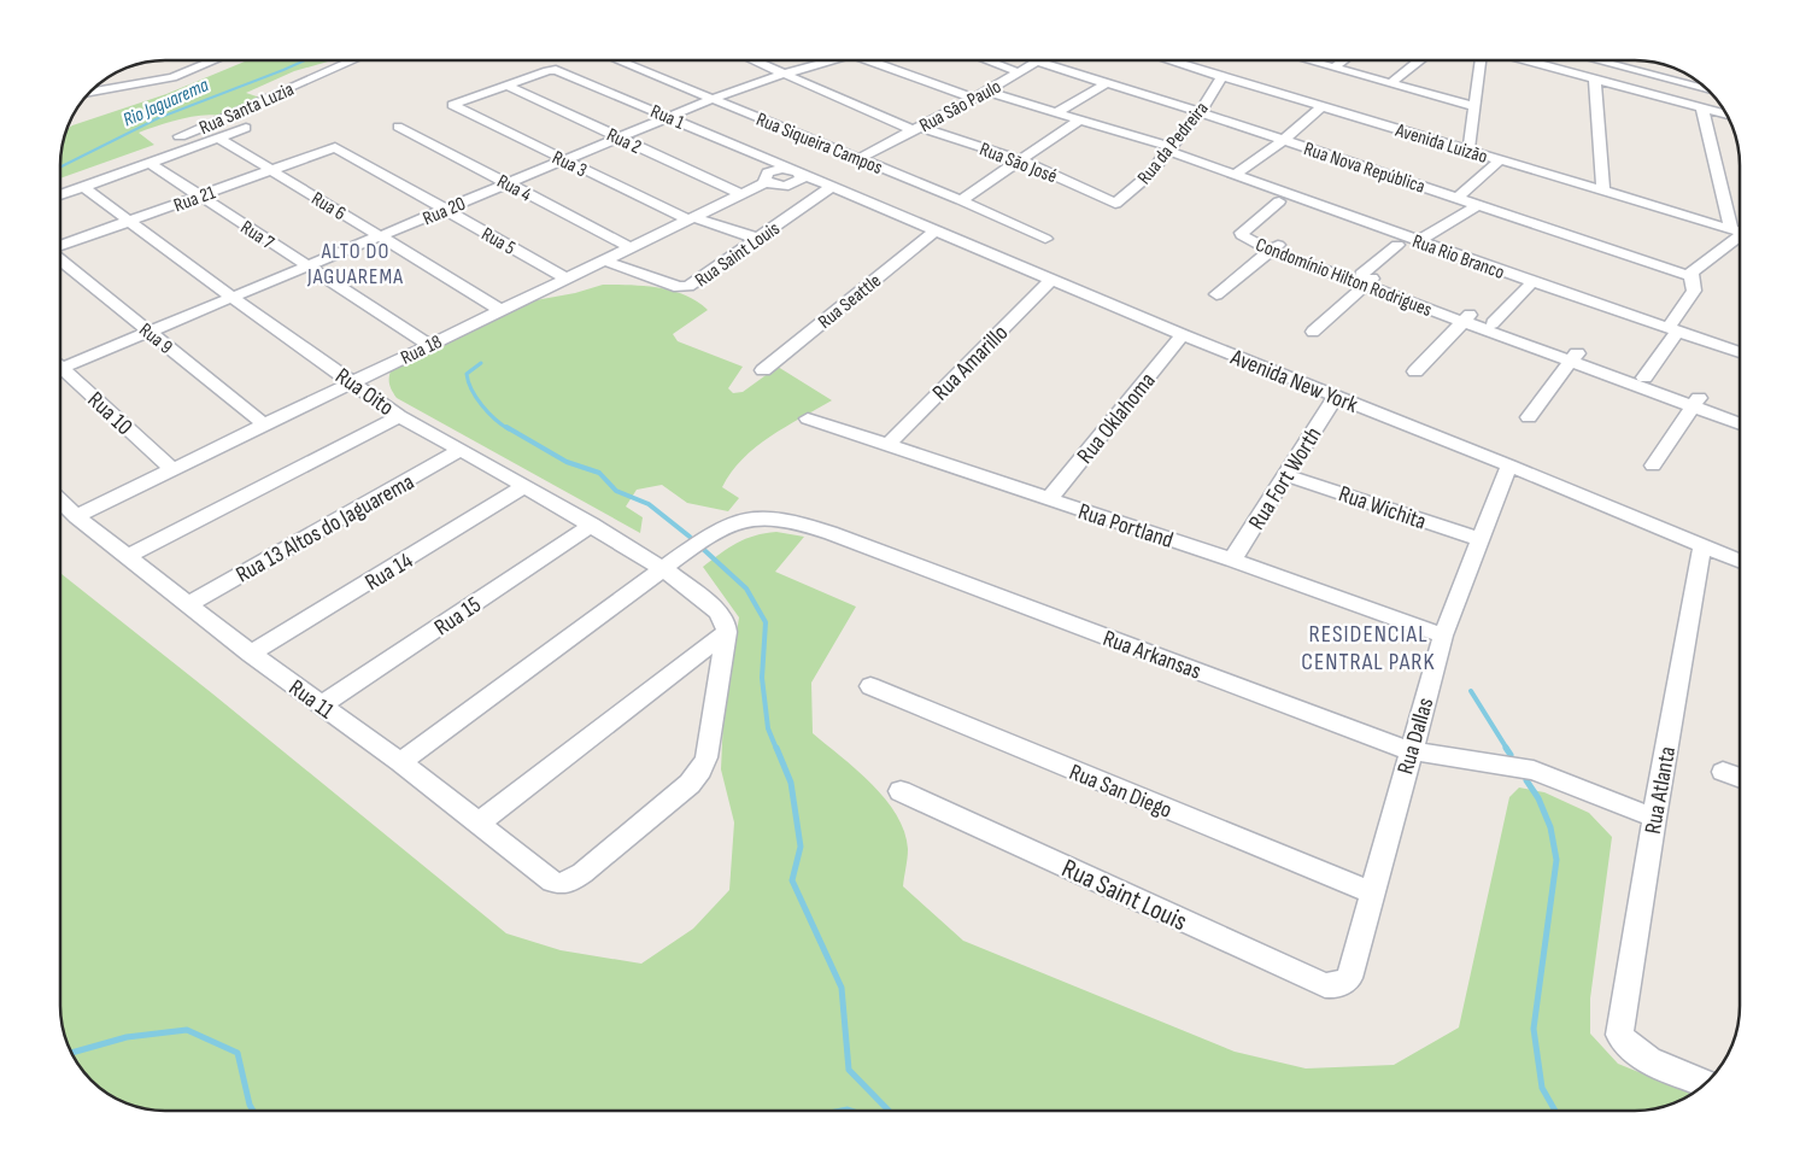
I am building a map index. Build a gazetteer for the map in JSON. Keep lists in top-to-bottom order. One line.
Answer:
{"streets":{"street":["Rua São Paulo","Rua Santa Luzia","Rua 1","Rua 2","Rua Siqueira Campos","Rua da Pedreira","Avenida Luizão","Rua São José","Rua 3","Rua Nova República","Rua 4","Rua 21","Rua 6","Rua 20","Rua 7","Rua 5","Rua Saint Louis","Rua Rio Branco","Condomínio Hilton Rodrigues","Rua Seattle","Rua 9","Rua 18","Rua Amarillo","Avenida New York","Rua Oito","Rua 10","Rua Oklahoma","Rua Fort Worth","Rua Wichita","Rua Portland","Rua 13 Altos do Jaguarema","Rua 14","Rua 15","Rua Arkansas","Rua 11","Rua Dallas","Rua San Diego","Rua Atlanta"]},"crossings":[["Rua São Paulo","Rua Siqueira Campos"],["Rua São Paulo","Rua São José"],["Rua São Paulo","Rua Nova República"],["Rua São Paulo","Rua Rio Branco"],["Rua 1","Rua 2"],["Rua 1","Rua 3"],["Rua 1","Rua 20"],["Rua 1","Rua 18"],["Rua 2","Rua 3"],["Rua 2","Rua 20"],["Rua 2","Rua 18"],["Rua Siqueira Campos","Rua 20"],["Rua da Pedreira","Avenida Luizão"],["Rua da Pedreira","Rua São José"],["Rua da Pedreira","Rua Nova República"],["Rua da Pedreira","Rua Rio Branco"],["Rua São José","Rua 20"],["Rua 3","Rua 20"],["Rua 3","Rua Saint Louis"],["Rua 3","Rua 18"],["Rua 4","Rua 20"],["Rua 4","Rua 18"],["Rua 21","Rua 6"],["Rua 21","Rua 7"],["Rua 21","Rua 5"],["Rua 21","Rua Oito"],["Rua 6","Rua 20"],["Rua 6","Rua 18"],["Rua 20","Rua 7"],["Rua 20","Rua 5"],["Rua 20","Rua 9"],["Rua 20","Rua Oito"],["Rua 7","Rua 18"],["Rua 5","Rua 18"],["Rua Saint Louis","Rua 18"],["Rua Saint Louis","Avenida New York"],["Rua Saint Louis","Rua Dallas"],["Rua Seattle","Avenida New York"],["Rua 9","Rua 18"],["Rua 18","Rua Oito"],["Rua 18","Rua 10"],["Rua 18","Rua 11"],["Rua Amarillo","Avenida New York"],["Rua Amarillo","Rua Portland"],["Avenida New York","Rua Oklahoma"],["Avenida New York","Rua Fort Worth"],["Avenida New York","Rua Dallas"],["Avenida New York","Rua Atlanta"],["Rua Oito","Rua 13 Altos do Jaguarema"],["Rua Oito","Rua 14"],["Rua Oito","Rua 15"],["Rua Oito","Rua Arkansas"],["Rua Oito","Rua 11"],["Rua Oklahoma","Rua Portland"],["Rua Fort Worth","Rua Wichita"],["Rua Fort Worth","Rua Portland"],["Rua Wichita","Rua Dallas"],["Rua Portland","Rua Dallas"],["Rua 13 Altos do Jaguarema","Rua 11"],["Rua 14","Rua 11"],["Rua 15","Rua 11"],["Rua Arkansas","Rua 11"],["Rua Arkansas","Rua Dallas"],["Rua Arkansas","Rua Atlanta"],["Rua Dallas","Rua San Diego"]],"districts":["ALTO DO JAGUAREMA","RESIDENCIAL CENTRAL PARK"],"water":["Rio Jaguarema"]}
